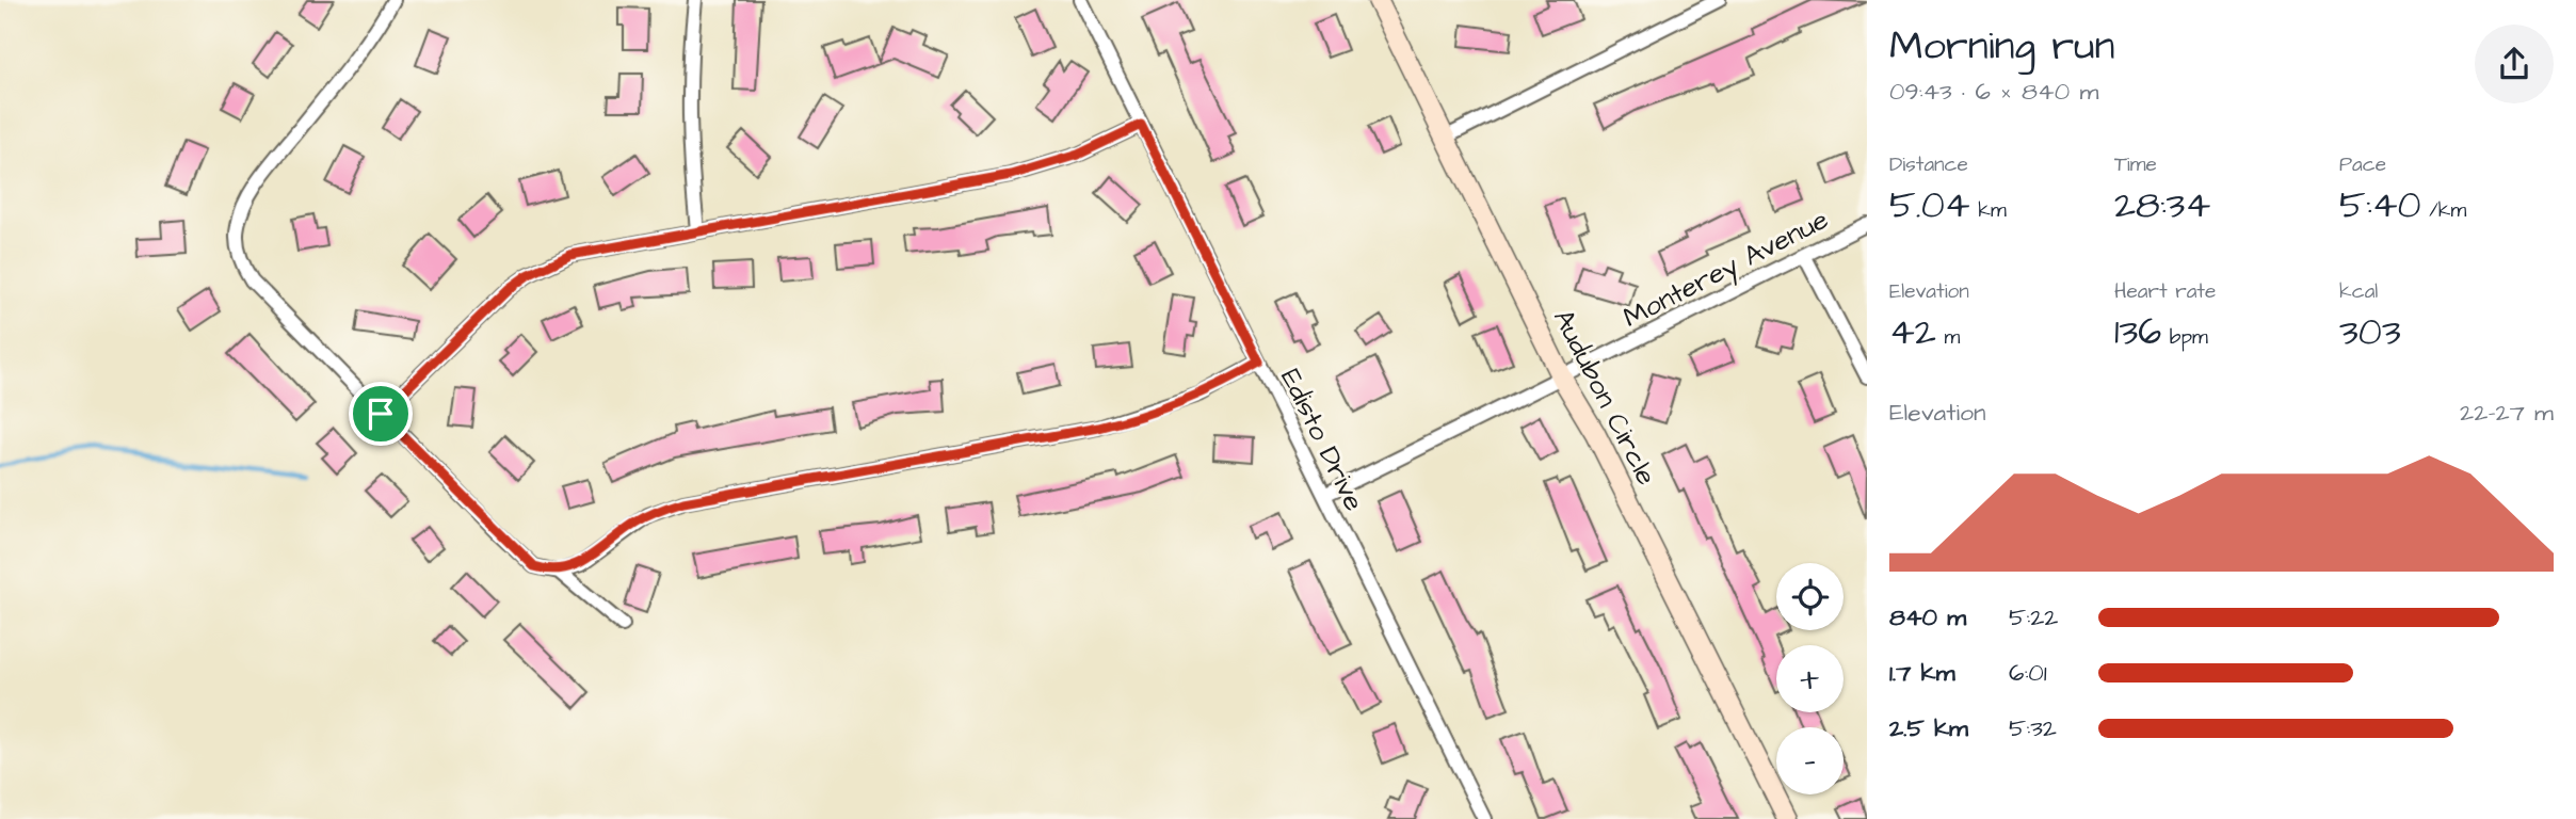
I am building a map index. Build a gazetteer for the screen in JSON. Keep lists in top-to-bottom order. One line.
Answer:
{"streets":{"street":["Monterey Avenue","Audubon Circle","Edisto Drive"]},"crossings":[["Monterey Avenue","Audubon Circle"],["Monterey Avenue","Edisto Drive"]],"page":{"heading":["Morning run","09:43 · 6 × 840 m"],"stats":[["Distance","5.04 km"],["Time","28:34"],["Pace","5:40 /km"],["Elevation","42 m"],["Heart rate","136 bpm"],["kcal","303"]],"chart":["Elevation","22–27 m"],"map_buttons":["+","−"],"list":[{"name":"840 m","note":"5:22"},{"name":"1.7 km","note":"6:01"},{"name":"2.5 km","note":"5:32"}]}}
